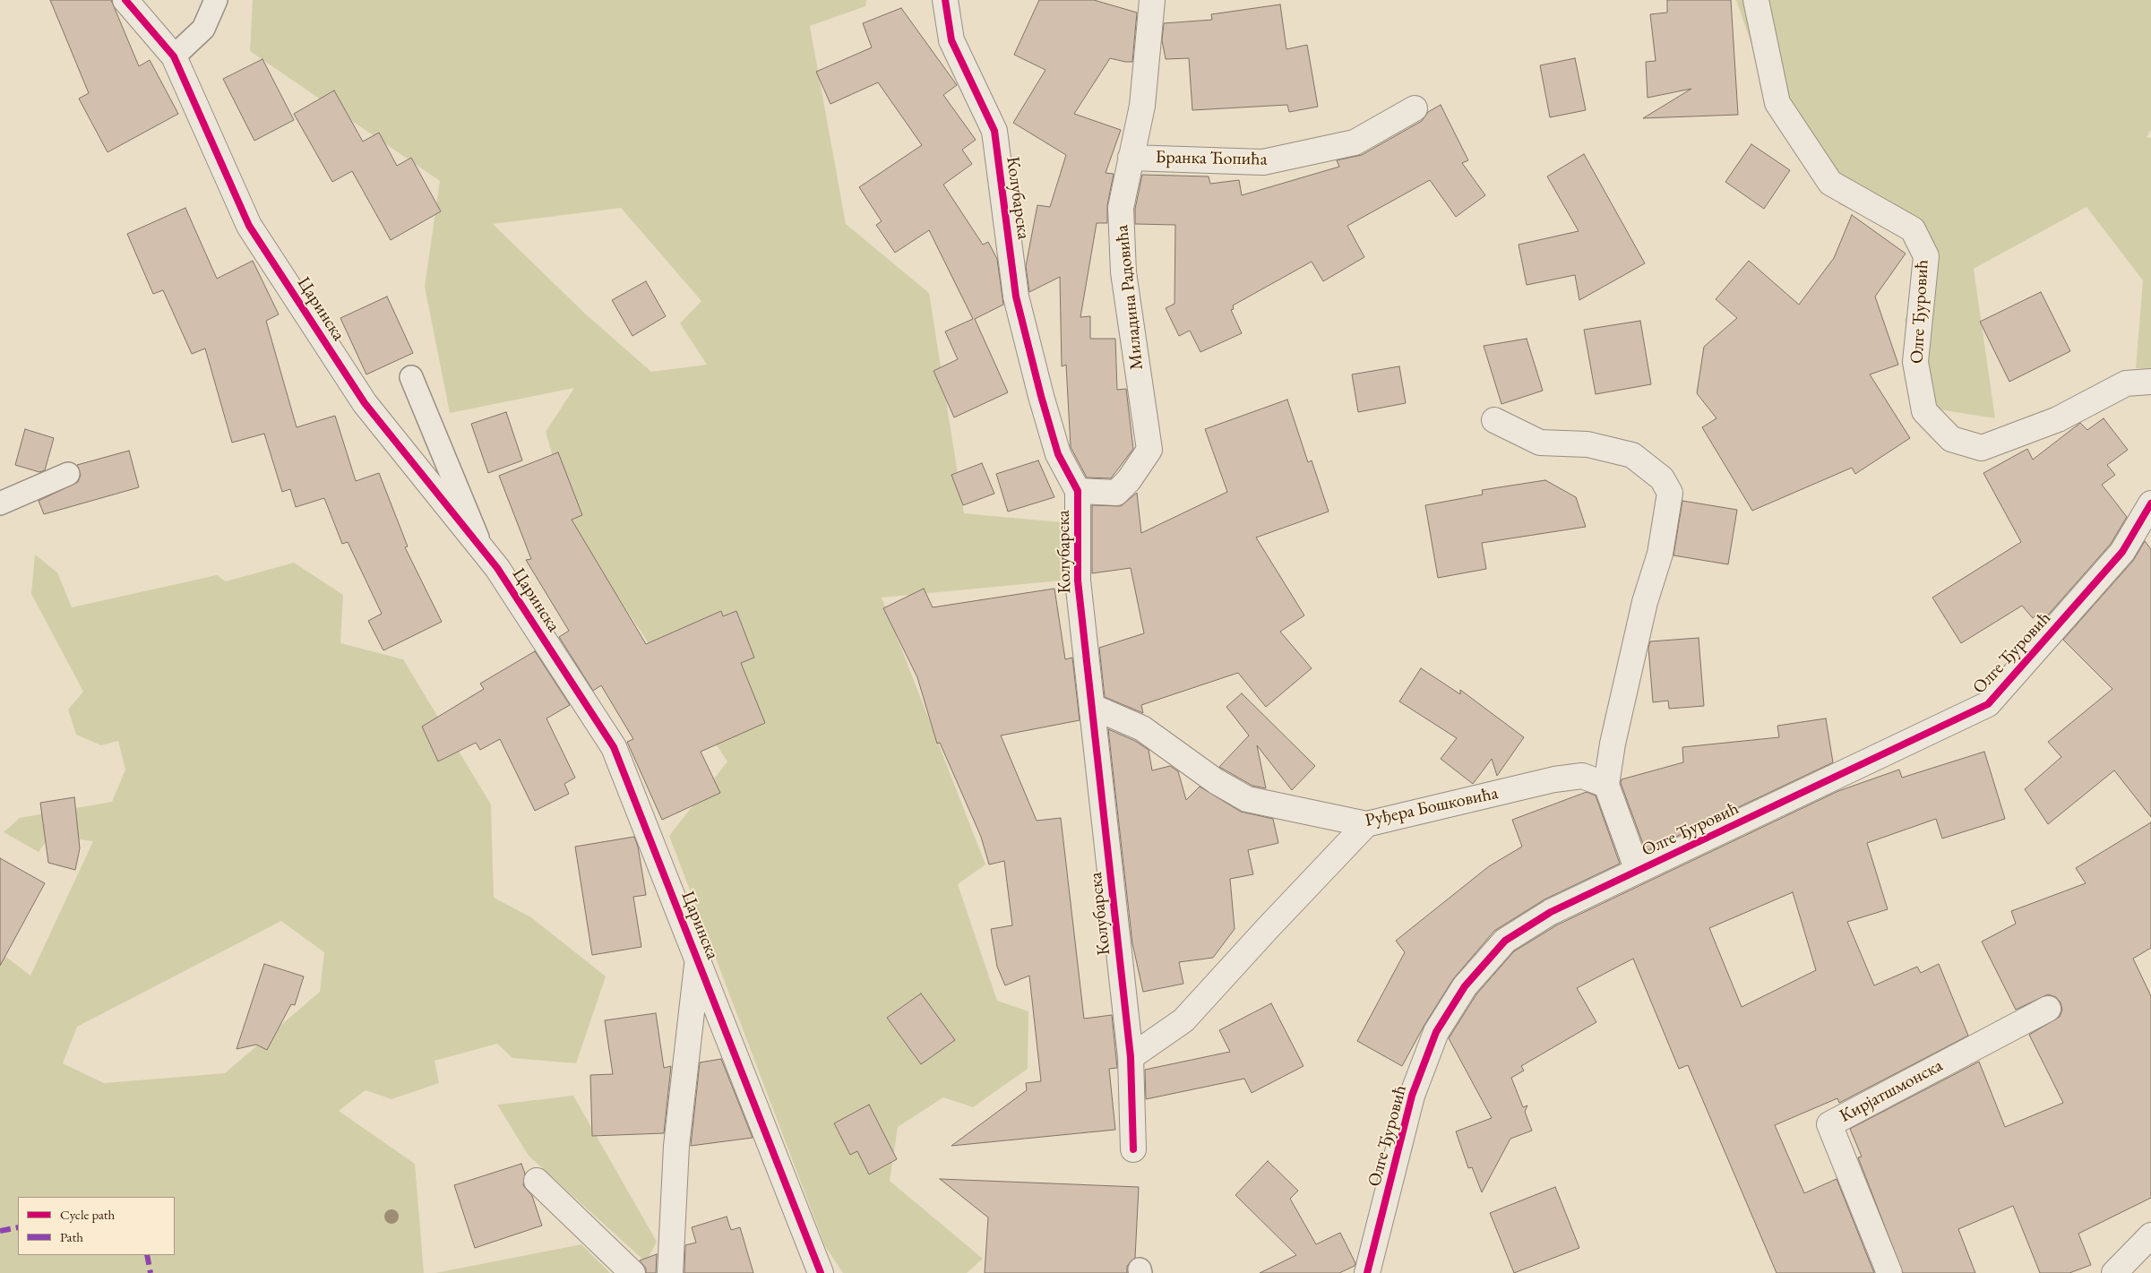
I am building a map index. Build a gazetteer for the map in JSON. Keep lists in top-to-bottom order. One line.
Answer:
{"streets":{"street":["Бранка Ћопића","Колубарска","Миладина Радовића","Царинска","Олге Ђуровић","Руђера Бошковића","Кирјатшмонска"]},"crossings":[["Бранка Ћопића","Миладина Радовића"],["Колубарска","Миладина Радовића"],["Колубарска","Руђера Бошковића"]],"legend":["Cycle path","Path"]}
